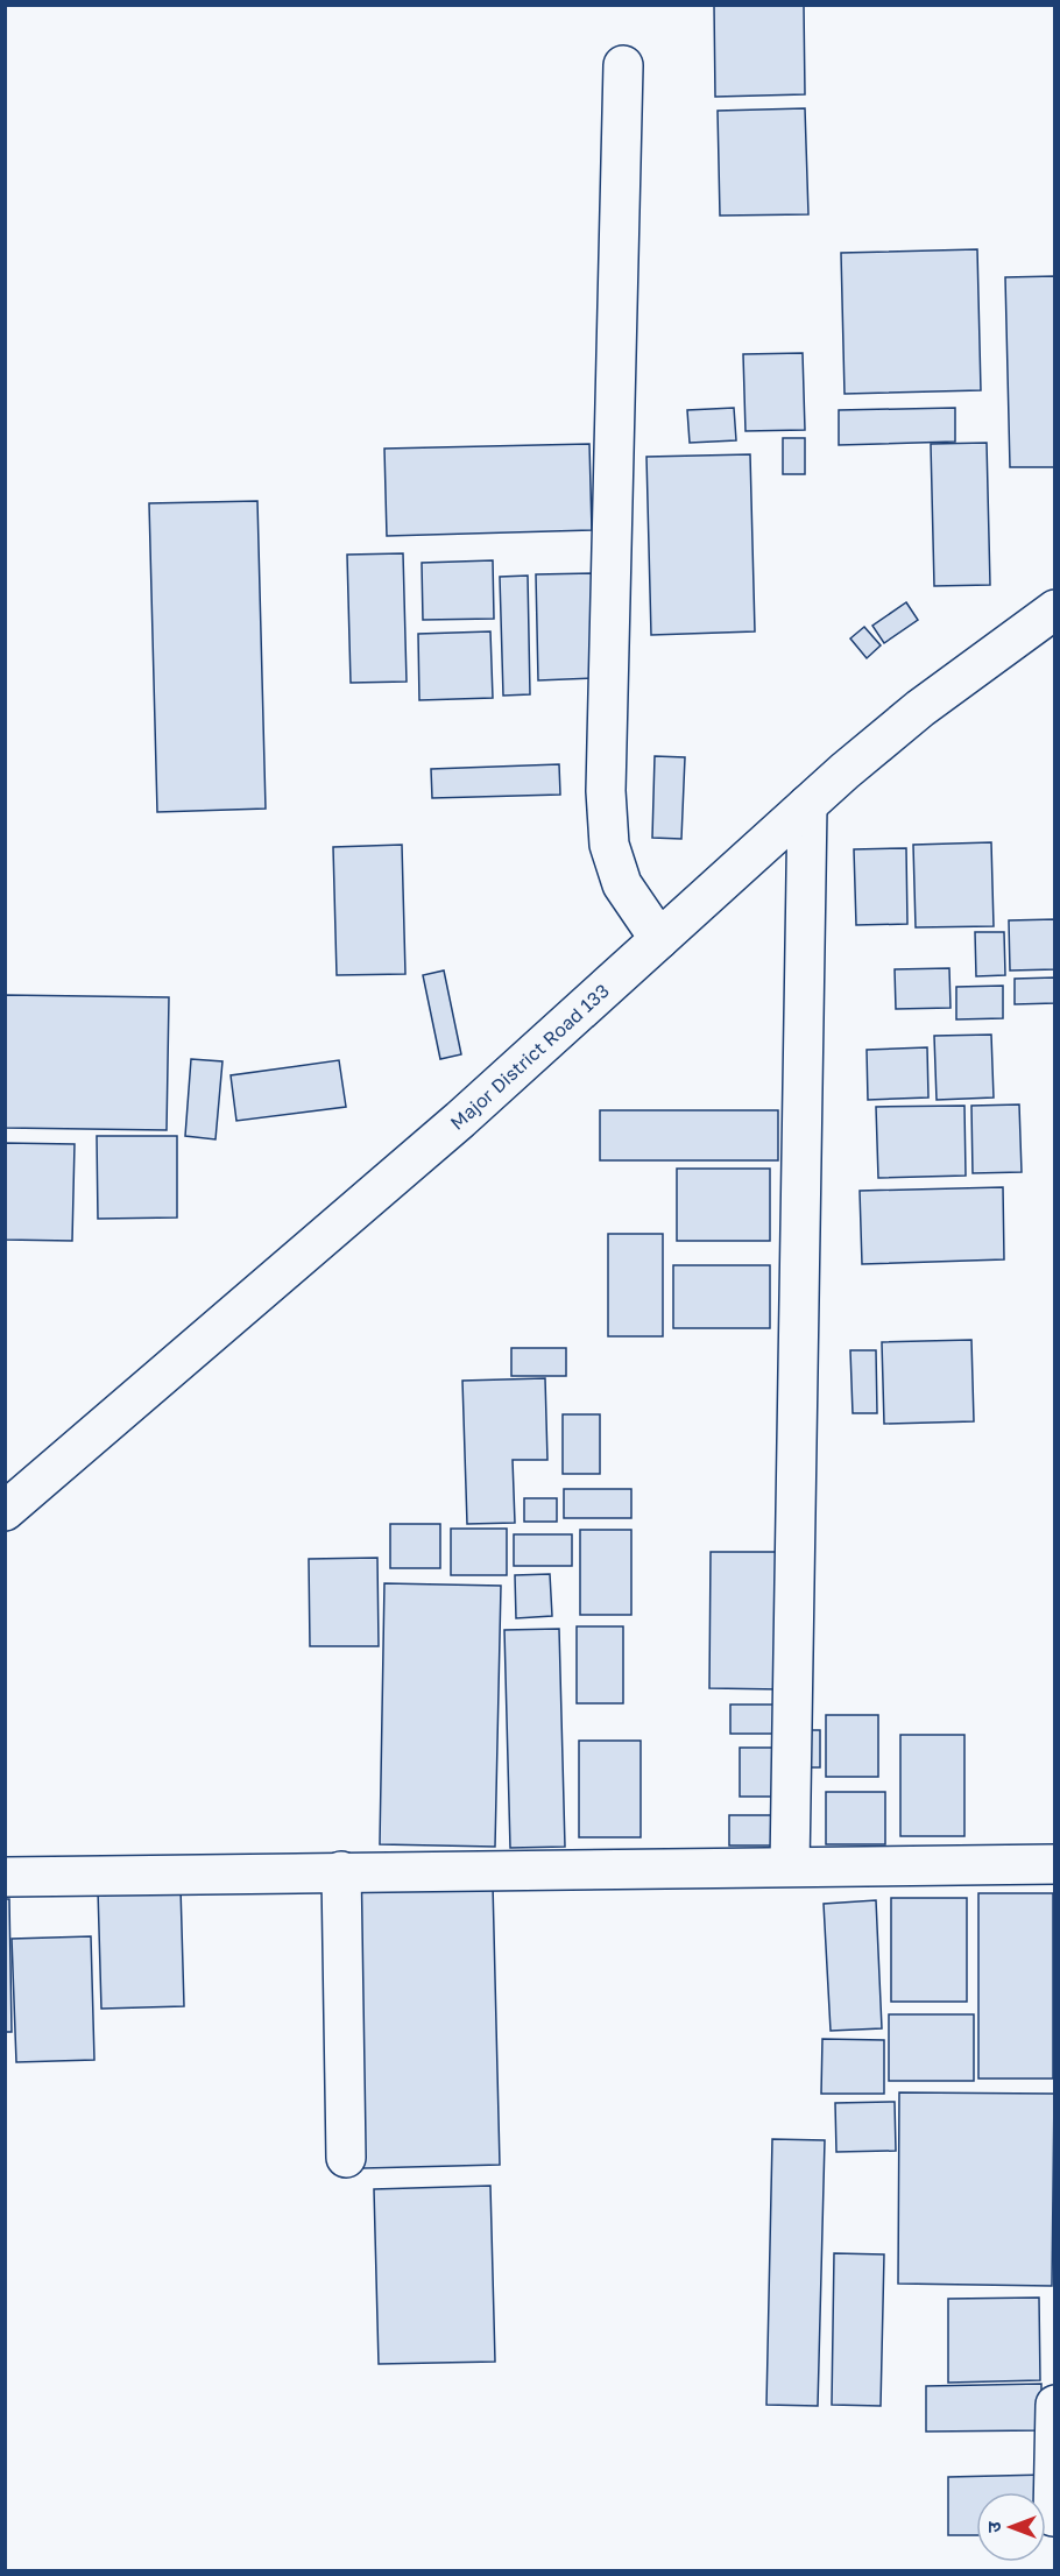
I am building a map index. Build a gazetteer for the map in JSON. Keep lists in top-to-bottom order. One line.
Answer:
{"streets":{"street":["Major District Road 133"]},"north":"left"}
